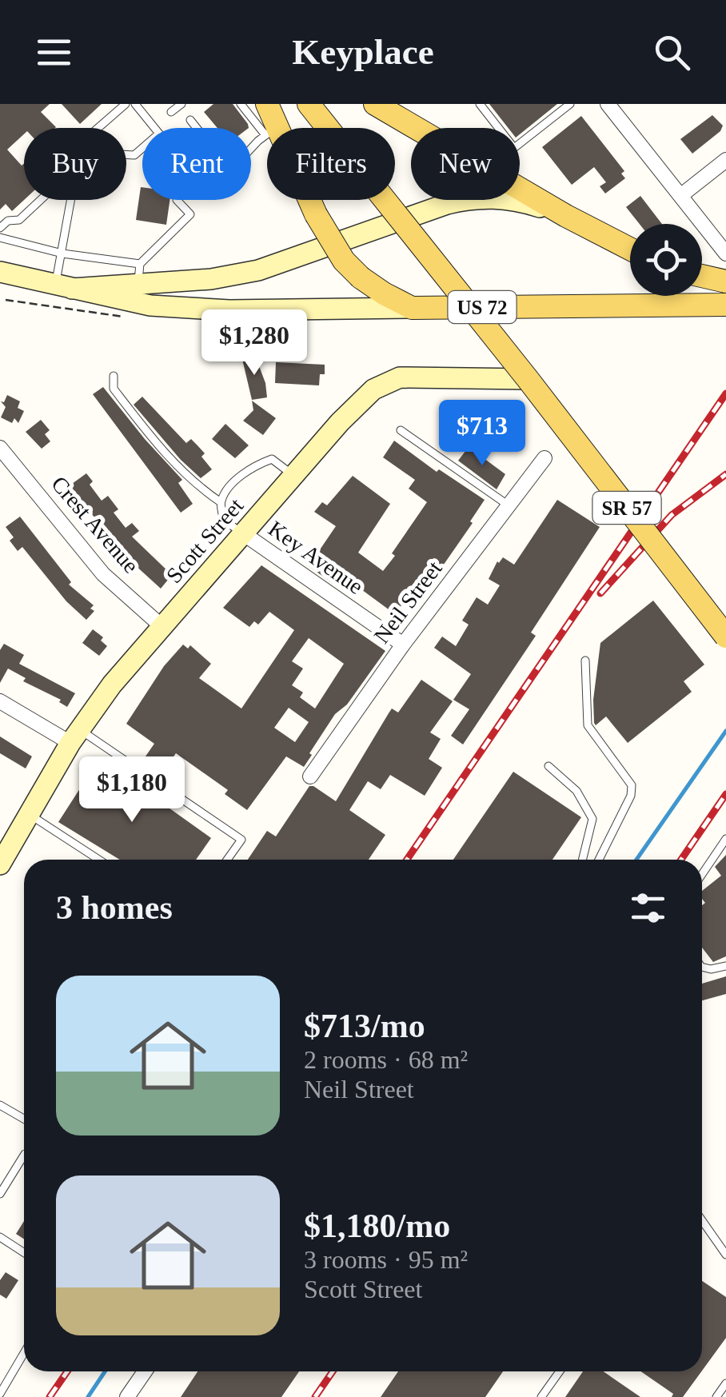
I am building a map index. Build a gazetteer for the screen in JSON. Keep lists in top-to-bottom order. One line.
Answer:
{"streets":{"main road":["US 72","SR 57","Scott Street"],"street":["Crest Avenue","Key Avenue","Neil Street"]},"crossings":[["SR 57","Scott Street"],["Crest Avenue","Scott Street"],["Scott Street","Key Avenue"],["Key Avenue","Neil Street"]],"page":{"header":"Keyplace","chip":["Buy","Rent","Filters","New"],"price":["$1,280","$713","$1,180"],"heading":"3 homes","list":[{"name":"$713/mo","note":"2 rooms · 68 m² · Neil Street"},{"name":"$1,180/mo","note":"3 rooms · 95 m² · Scott Street"}]}}
